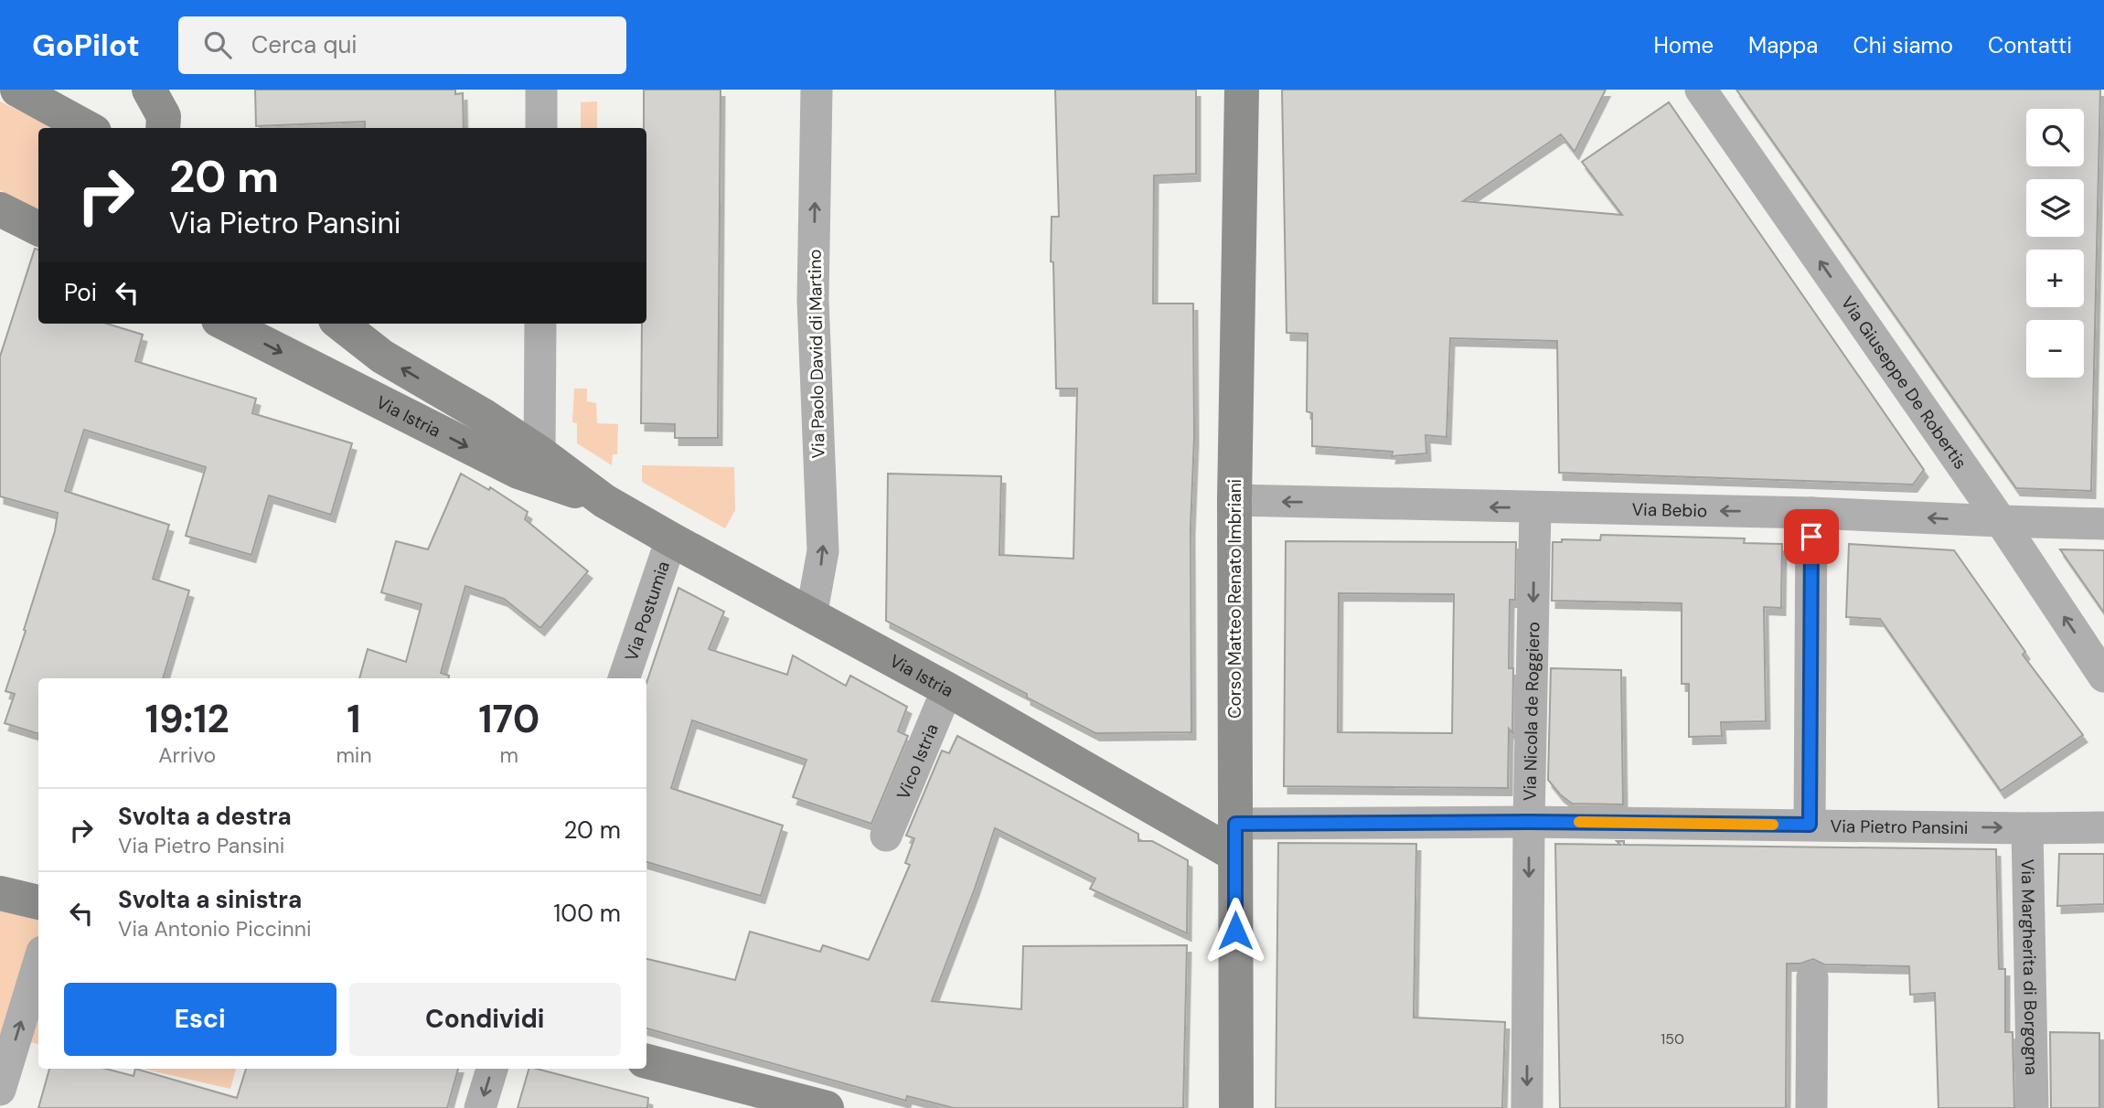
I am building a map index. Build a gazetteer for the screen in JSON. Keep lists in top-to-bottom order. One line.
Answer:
{"streets":{"main road":["Via Istria","Corso Matteo Renato Imbriani"],"street":["Via Paolo David di Martino","Via Giuseppe De Robertis","Via Bebio","Via Postumia","Via Nicola de Roggiero","Vico Istria","Via Pietro Pansini","Via Margherita di Borgogna"]},"crossings":[["Via Paolo David di Martino","Via Istria"],["Via Giuseppe De Robertis","Via Bebio"],["Via Istria","Corso Matteo Renato Imbriani"],["Via Istria","Via Postumia"],["Via Istria","Vico Istria"],["Via Istria","Via Pietro Pansini"],["Via Bebio","Corso Matteo Renato Imbriani"],["Via Bebio","Via Nicola de Roggiero"],["Corso Matteo Renato Imbriani","Via Pietro Pansini"],["Via Nicola de Roggiero","Via Pietro Pansini"],["Via Pietro Pansini","Via Margherita di Borgogna"]],"one_way":["Via Giuseppe De Robertis","Via Bebio"],"house_numbers":["150"],"page":{"header":"GoPilot","search":"Cerca qui","nav":["Home","Mappa","Chi siamo","Contatti"],"map_buttons":["+","−"],"turn":["20 m","Via Pietro Pansini"],"then":"Poi","eta":["19:12","Arrivo","1","min","170","m"],"list":[{"name":"Svolta a destra","note":"Via Pietro Pansini","value":"20 m"},{"name":"Svolta a sinistra","note":"Via Antonio Piccinni","value":"100 m"}],"buttons":["Esci","Condividi"]}}
